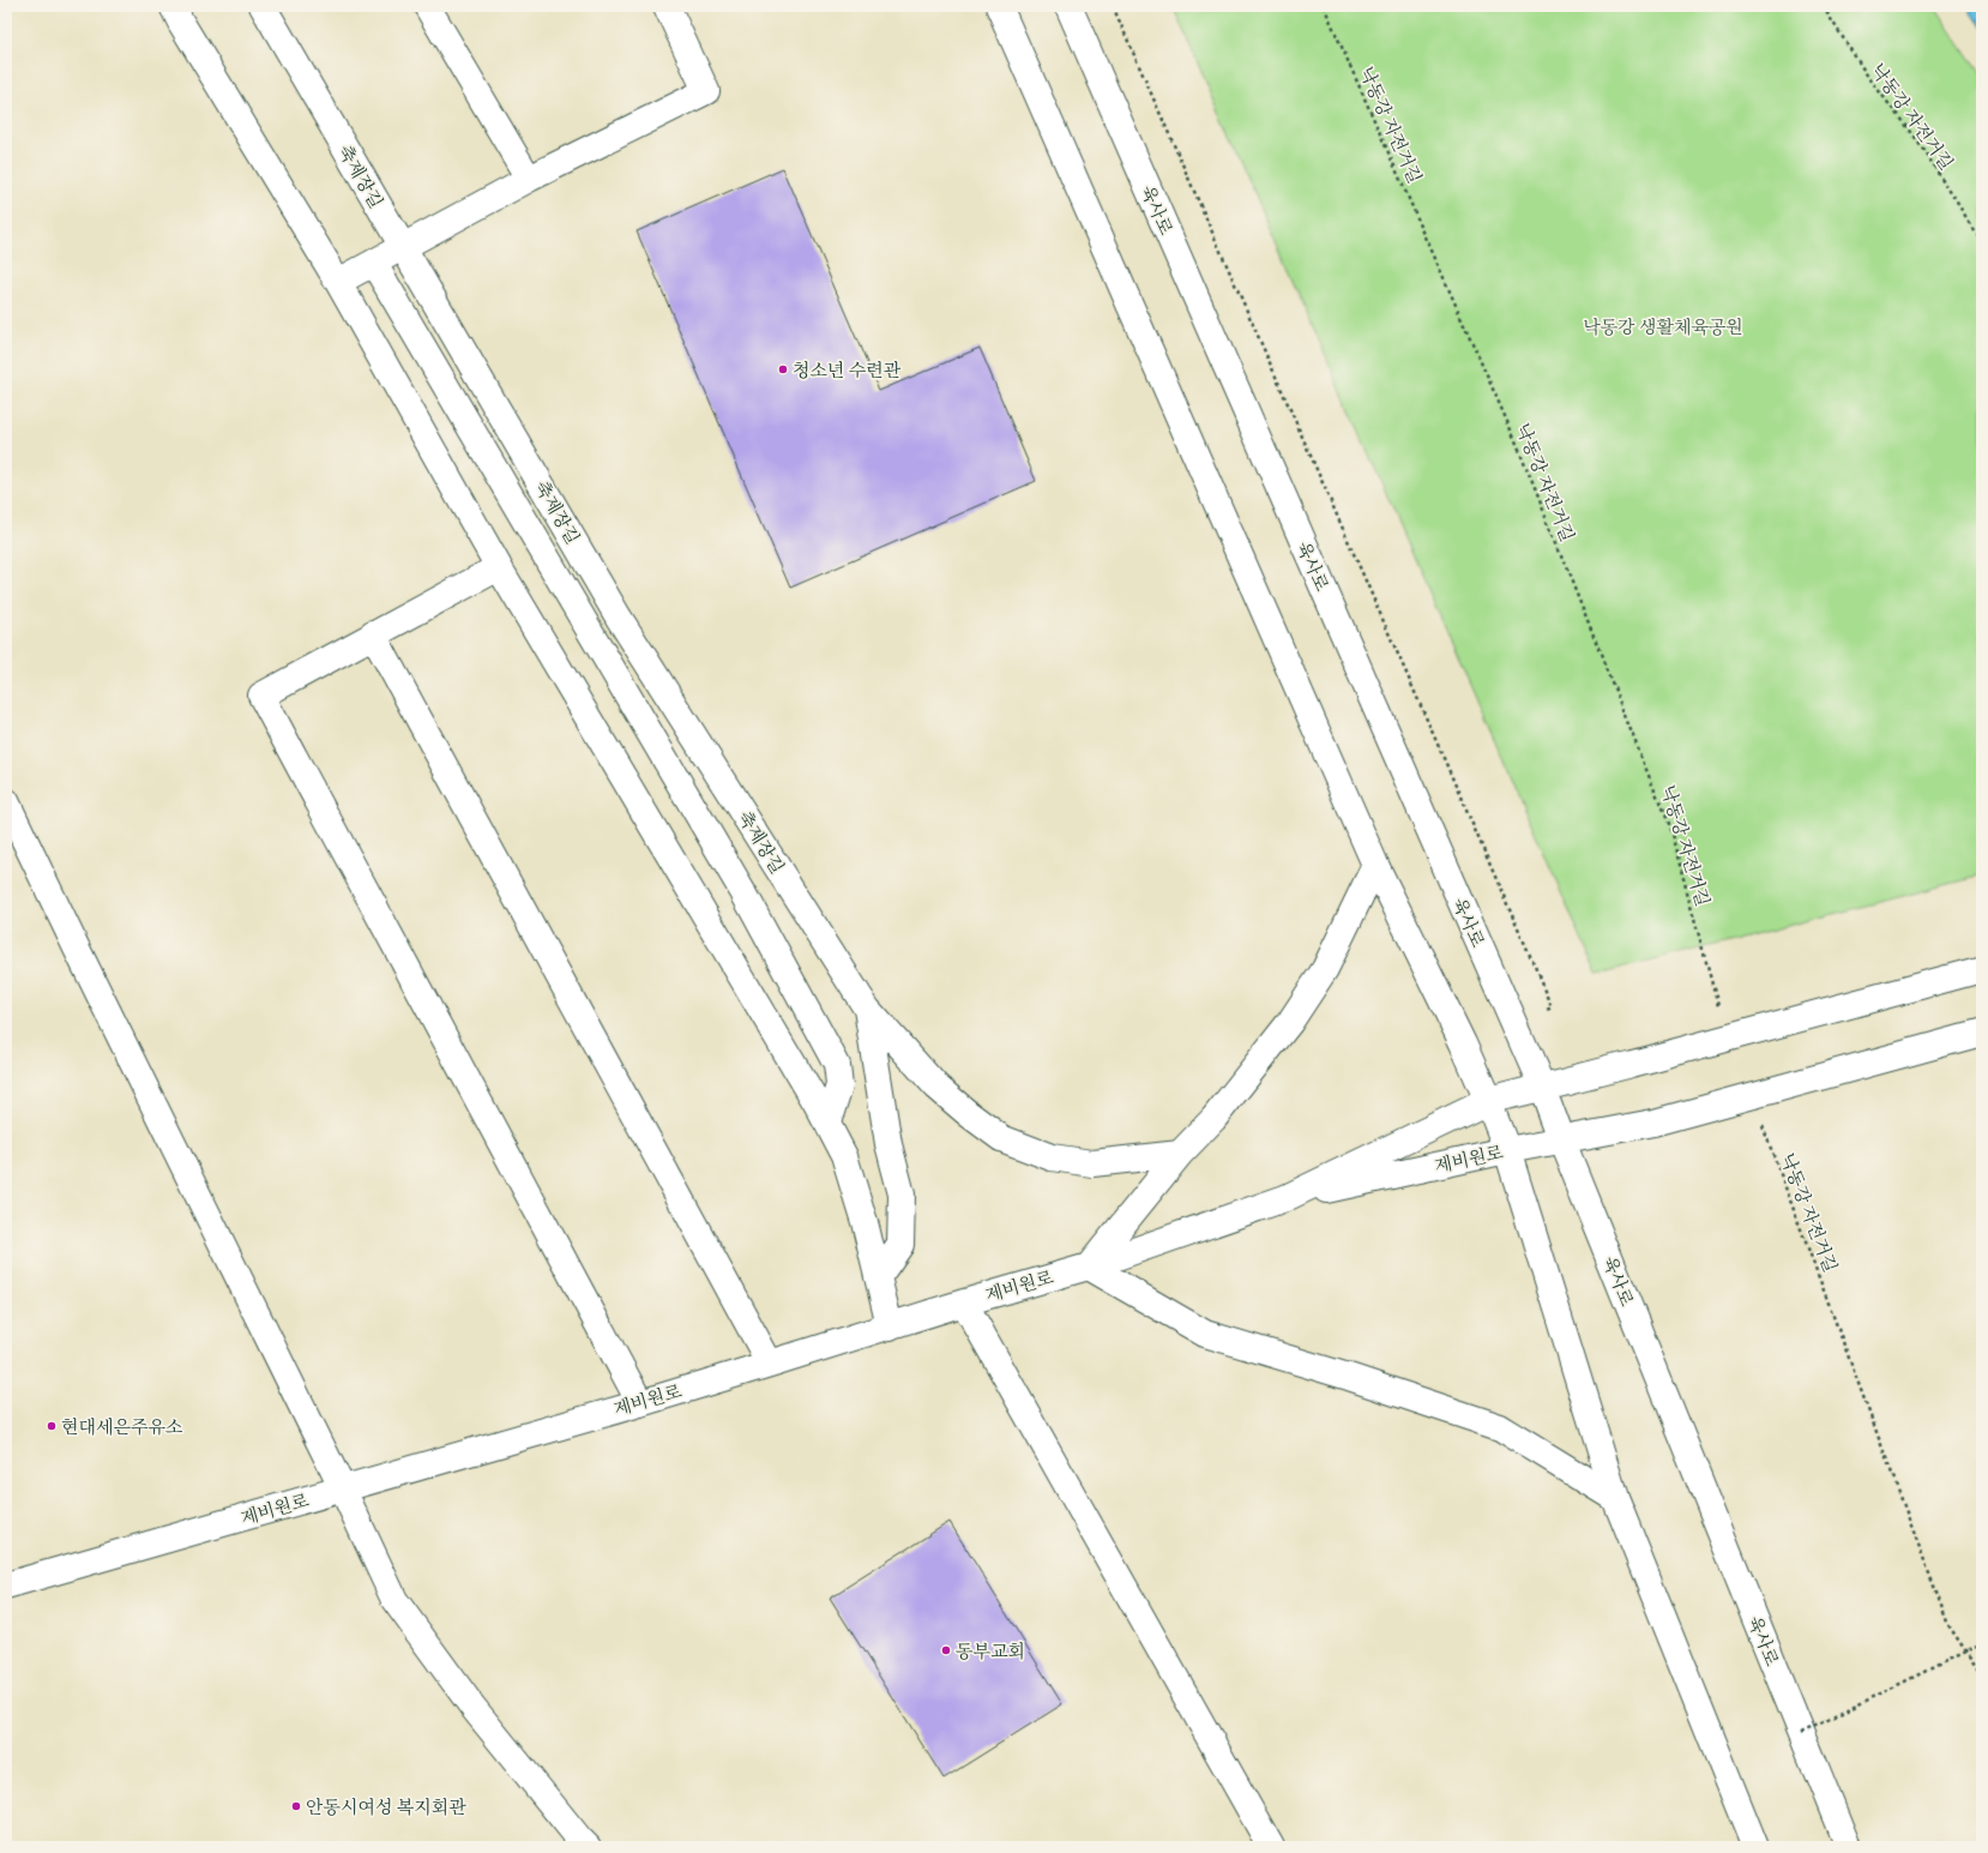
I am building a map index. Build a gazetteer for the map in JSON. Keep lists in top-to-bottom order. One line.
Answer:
{"streets":{"street":["축제장길","육사로","제비원로"],"path":["낙동강 자전거길"]},"crossings":[["육사로","제비원로"]],"parks":["낙동강 생활체육공원"],"places":["청소년 수련관","현대세은주유소","동부교회","안동시여성 복지회관"]}
